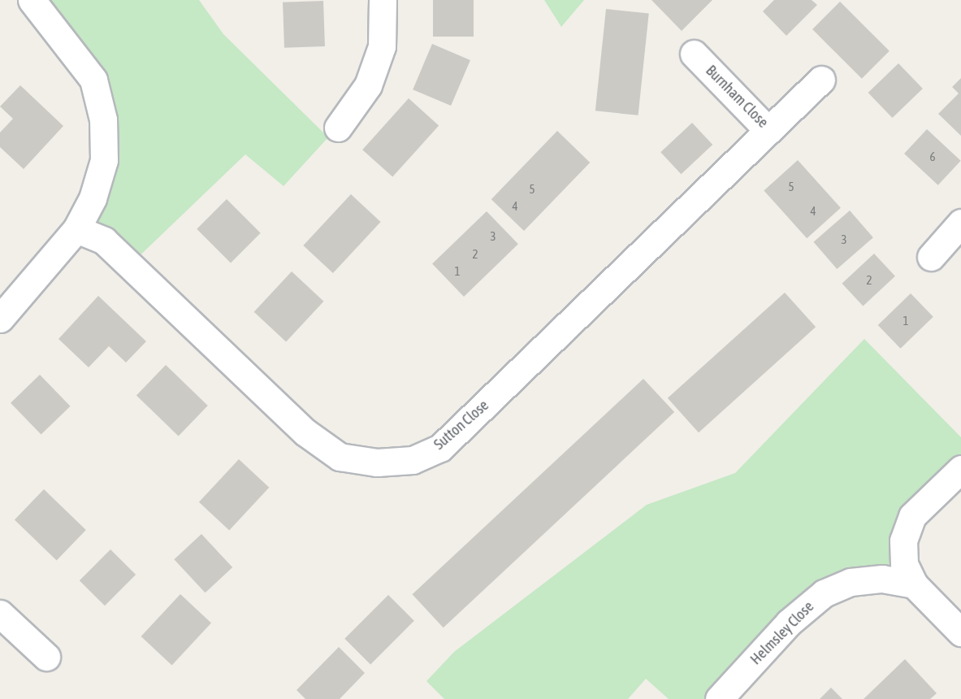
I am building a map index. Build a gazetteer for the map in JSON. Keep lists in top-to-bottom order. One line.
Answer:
{"streets":{"street":["Burnham Close","Sutton Close","Helmsley Close"]},"crossings":[["Burnham Close","Sutton Close"]],"house_numbers":["6","5","5","4","4","3","3","2","1","2","1"]}
